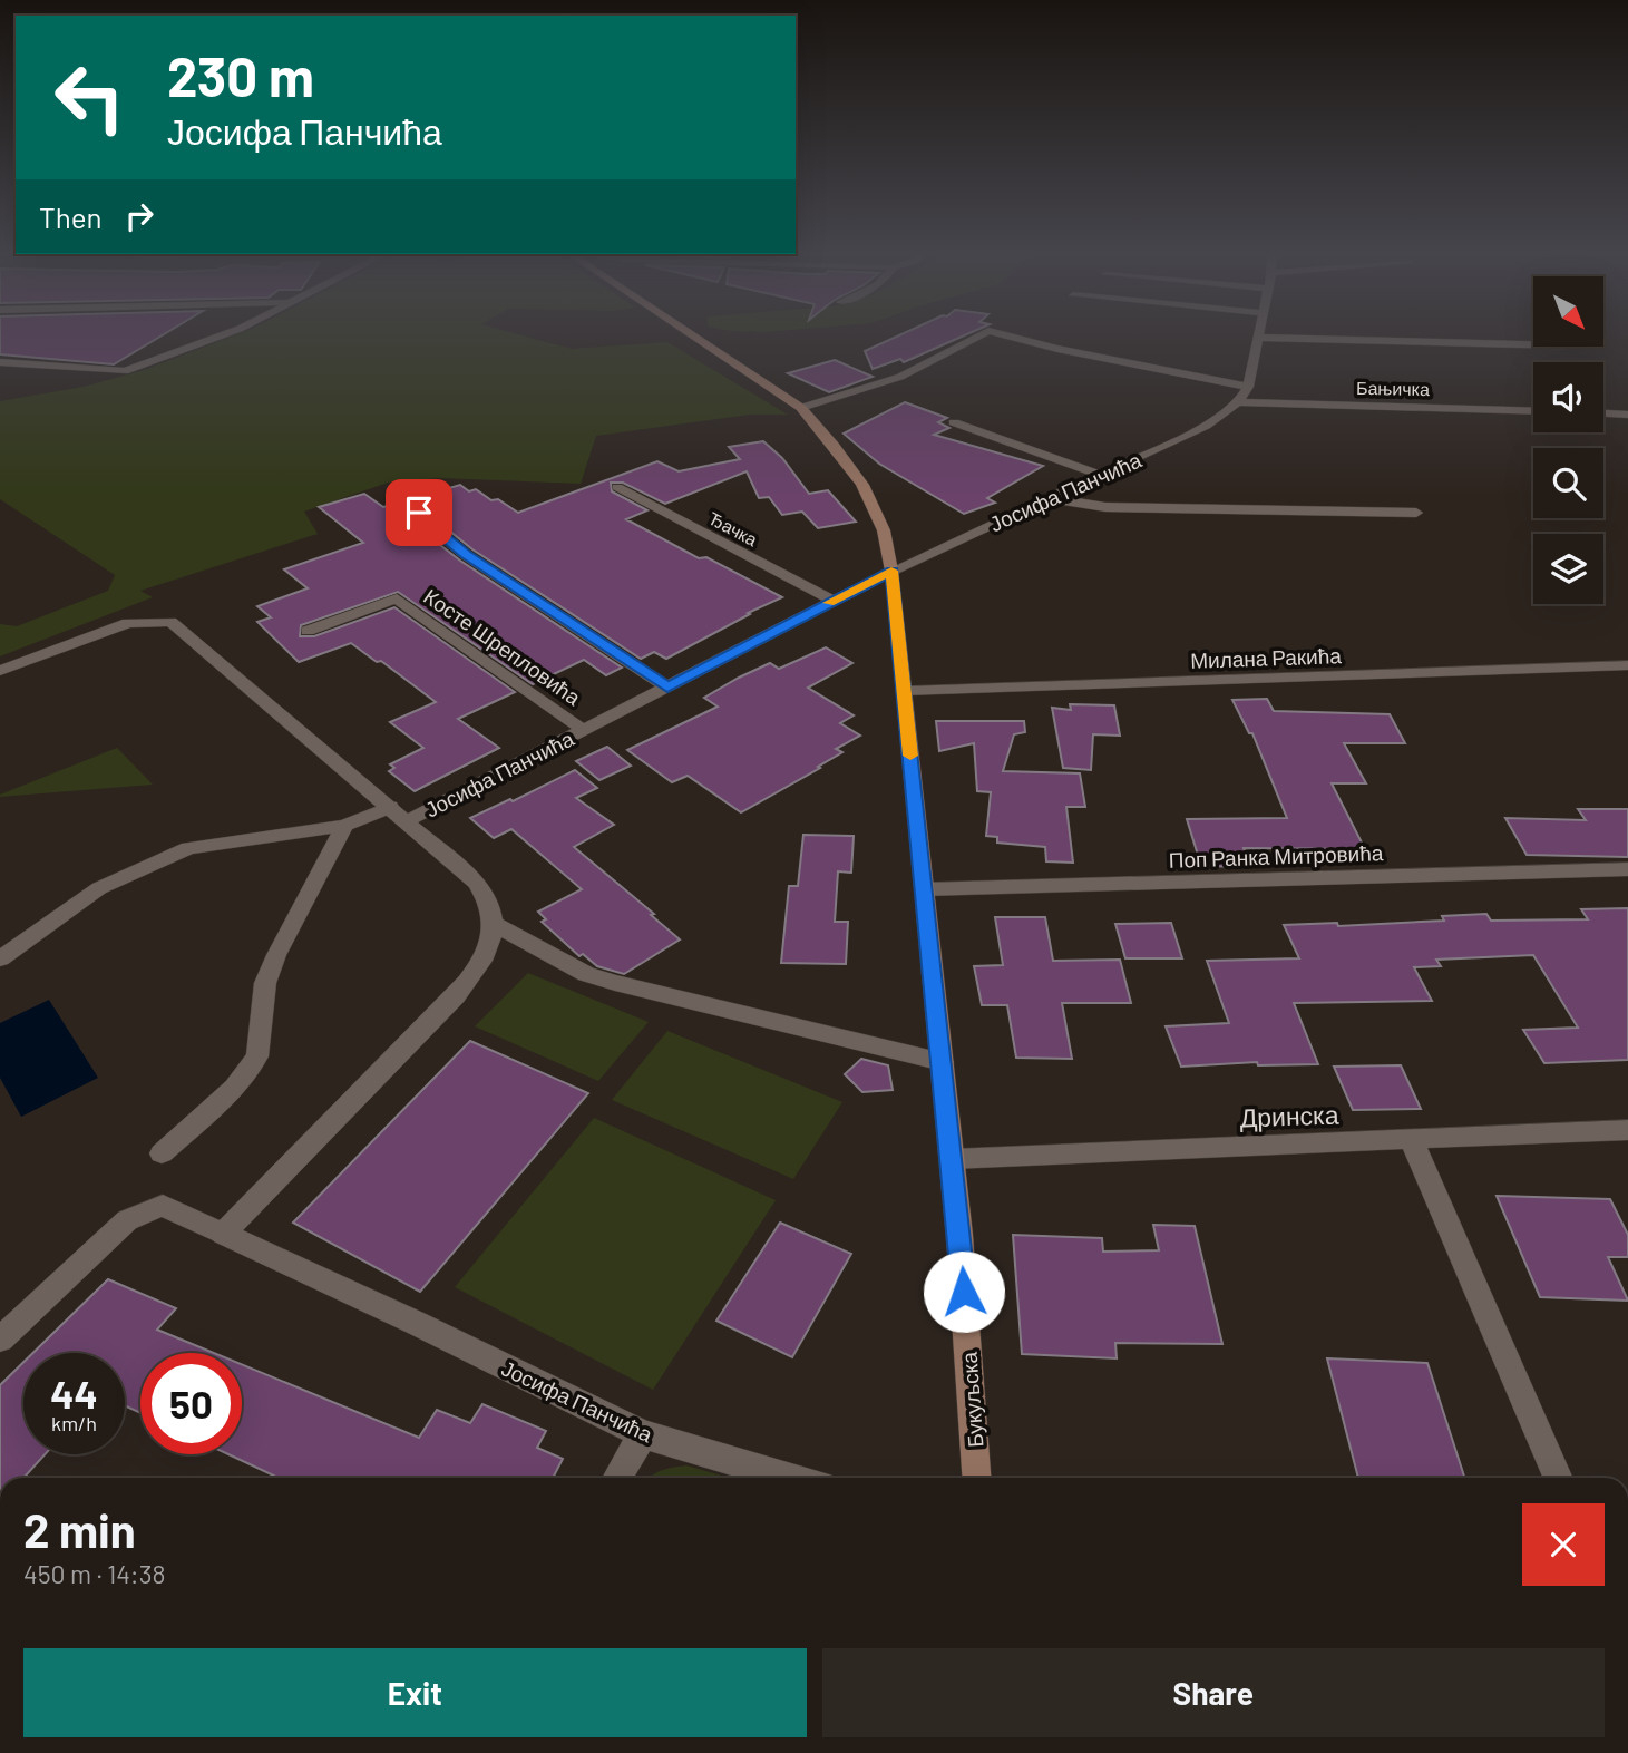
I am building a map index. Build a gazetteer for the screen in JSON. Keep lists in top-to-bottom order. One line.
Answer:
{"streets":{"main road":["Букуљска"],"street":["Бањичка","Јосифа Панчића","Ђачка","Косте Шрепловића","Милана Ракића","Поп Ранка Митровића","Дринска"]},"crossings":[["Бањичка","Јосифа Панчића"],["Јосифа Панчића","Ђачка"],["Јосифа Панчића","Косте Шрепловића"],["Јосифа Панчића","Букуљска"],["Милана Ракића","Букуљска"],["Поп Ранка Митровића","Букуљска"],["Дринска","Букуљска"]],"north":"bottom right","page":{"turn":["230 m","Јосифа Панчића"],"then":"Then","speed":"44 km/h","limit":"50","heading":["2 min","450 m · 14:38"],"buttons":["Exit","Share"]}}
